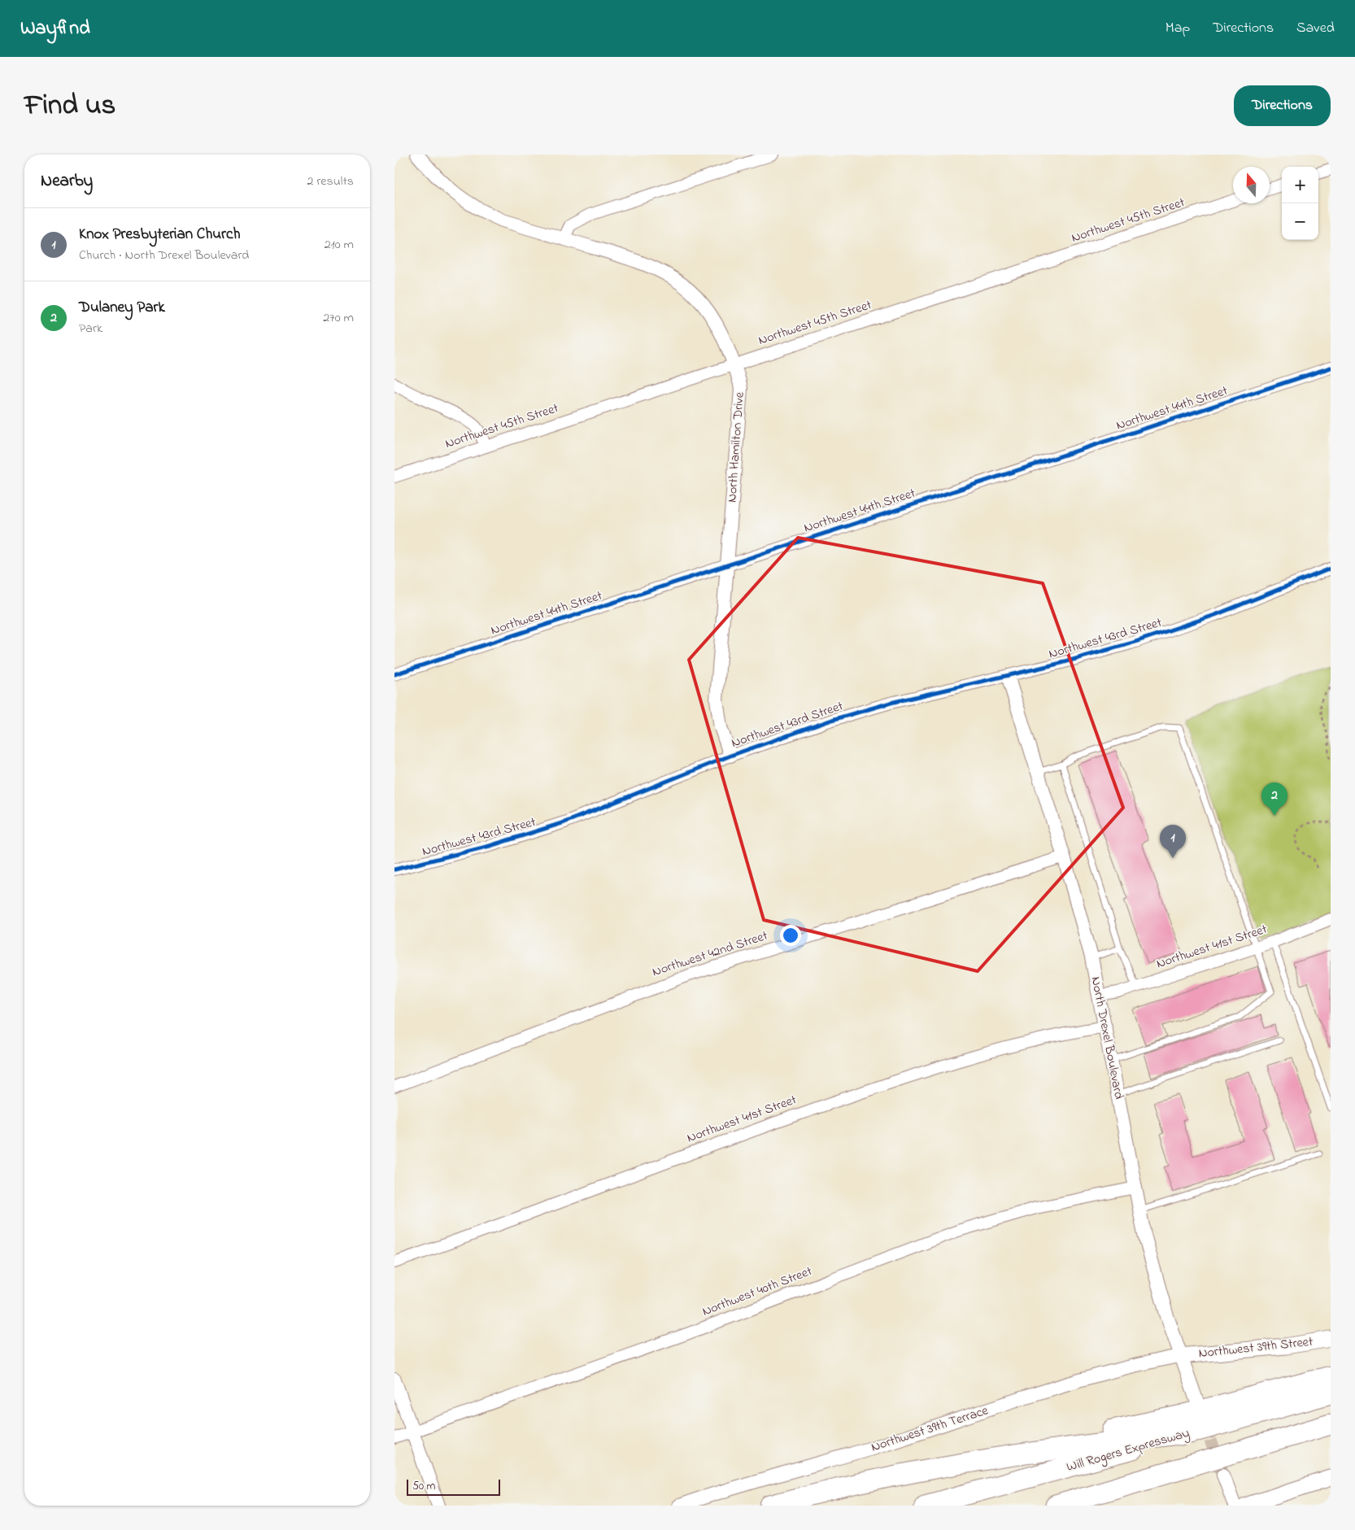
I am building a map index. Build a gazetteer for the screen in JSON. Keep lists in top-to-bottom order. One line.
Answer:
{"streets":{"highway":["Will Rogers Expressway"],"main road":["Northwest 39th Street"],"street":["Northwest 45th Street","Northwest 44th Street","North Hamilton Drive","Northwest 43rd Street","Northwest 41st Street","Northwest 42nd Street","North Drexel Boulevard","Northwest 40th Street","Northwest 39th Terrace"]},"crossings":[["Northwest 45th Street","North Hamilton Drive"],["Northwest 44th Street","North Hamilton Drive"],["North Hamilton Drive","Northwest 43rd Street"],["Northwest 43rd Street","North Drexel Boulevard"],["Northwest 41st Street","North Drexel Boulevard"],["Northwest 42nd Street","North Drexel Boulevard"],["North Drexel Boulevard","Northwest 40th Street"],["North Drexel Boulevard","Northwest 39th Street"],["North Drexel Boulevard","Northwest 39th Terrace"],["Northwest 39th Street","Northwest 39th Terrace"]],"scale_bar":"50 m","north":"top","page":{"header":"Wayfind","nav":["Map","Directions","Saved"],"title":"Find us","buttons":"Directions","heading":["Nearby","2 results"],"map_buttons":["+","−"],"list":[{"mark":"1","name":"Knox Presbyterian Church","note":"Church · North Drexel Boulevard","value":"210 m"},{"mark":"2","name":"Dulaney Park","note":"Park","value":"270 m"}],"pins":["2","1"],"scale":"50 m"}}
